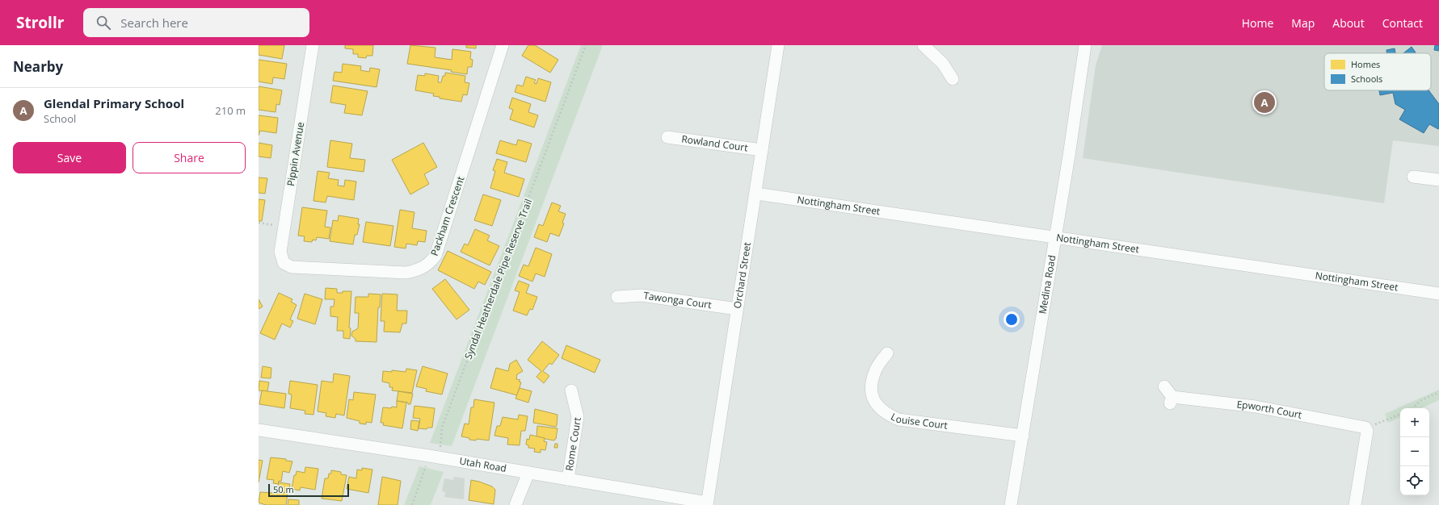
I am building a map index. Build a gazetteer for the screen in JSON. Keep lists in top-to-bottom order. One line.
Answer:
{"streets":{"street":["Rowland Court","Pippin Avenue","Nottingham Street","Packham Crescent","Orchard Street","Medina Road","Tawonga Court","Epworth Court","Louise Court","Rome Court","Utah Road"],"path":["Syndal Heatherdale Pipe Reserve Trail"]},"crossings":[["Rowland Court","Orchard Street"],["Pippin Avenue","Packham Crescent"],["Nottingham Street","Orchard Street"],["Nottingham Street","Medina Road"],["Orchard Street","Tawonga Court"],["Orchard Street","Utah Road"],["Syndal Heatherdale Pipe Reserve Trail","Utah Road"],["Medina Road","Louise Court"],["Rome Court","Utah Road"]],"legend":["Homes","Schools"],"scale_bar":"50 m","page":{"header":"Strollr","search":"Search here","nav":["Home","Map","About","Contact"],"heading":"Nearby","list":[{"mark":"A","name":"Glendal Primary School","note":"School","value":"210 m"}],"pins":"A","buttons":["Save","Share"],"map_buttons":["+","−"],"scale":"50 m"}}
